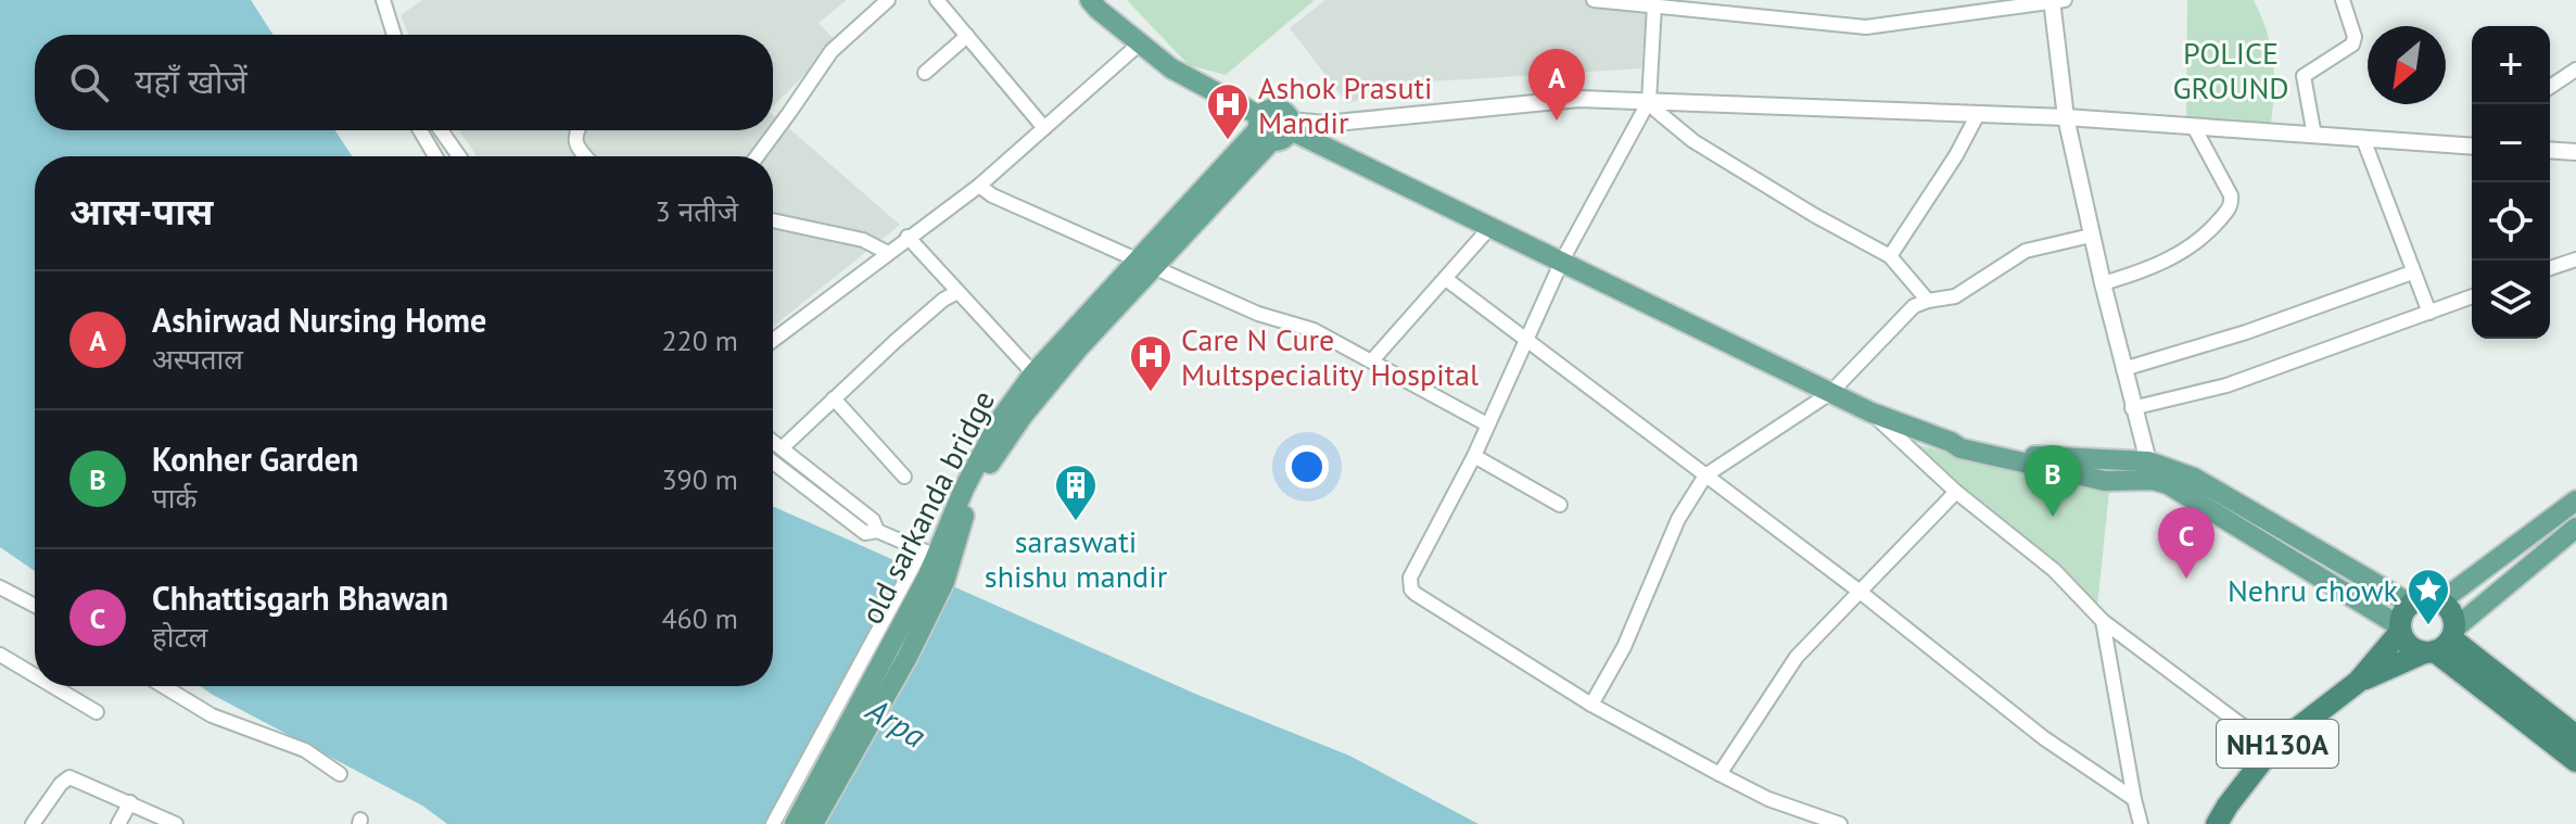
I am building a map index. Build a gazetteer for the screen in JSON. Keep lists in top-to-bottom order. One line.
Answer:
{"streets":{"highway":["NH130A"],"main road":["old sarkanda bridge"]},"water":["Arpa"],"parks":["POLICE GROUND"],"places":{"hospital":["Ashok Prasuti Mandir","Care N Cure Multspeciality Hospital"],"building":["saraswati shishu mandir"],"place":["Nehru chowk"]},"north":"bottom left","page":{"map_buttons":["+","−"],"search":"यहाँ खोजें","pins":["A","B","C"],"heading":["आस-पास","3 नतीजे"],"list":[{"mark":"A","name":"Ashirwad Nursing Home","note":"अस्पताल","value":"220 m"},{"mark":"B","name":"Konher Garden","note":"पार्क","value":"390 m"},{"mark":"C","name":"Chhattisgarh Bhawan","note":"होटल","value":"460 m"}]}}
